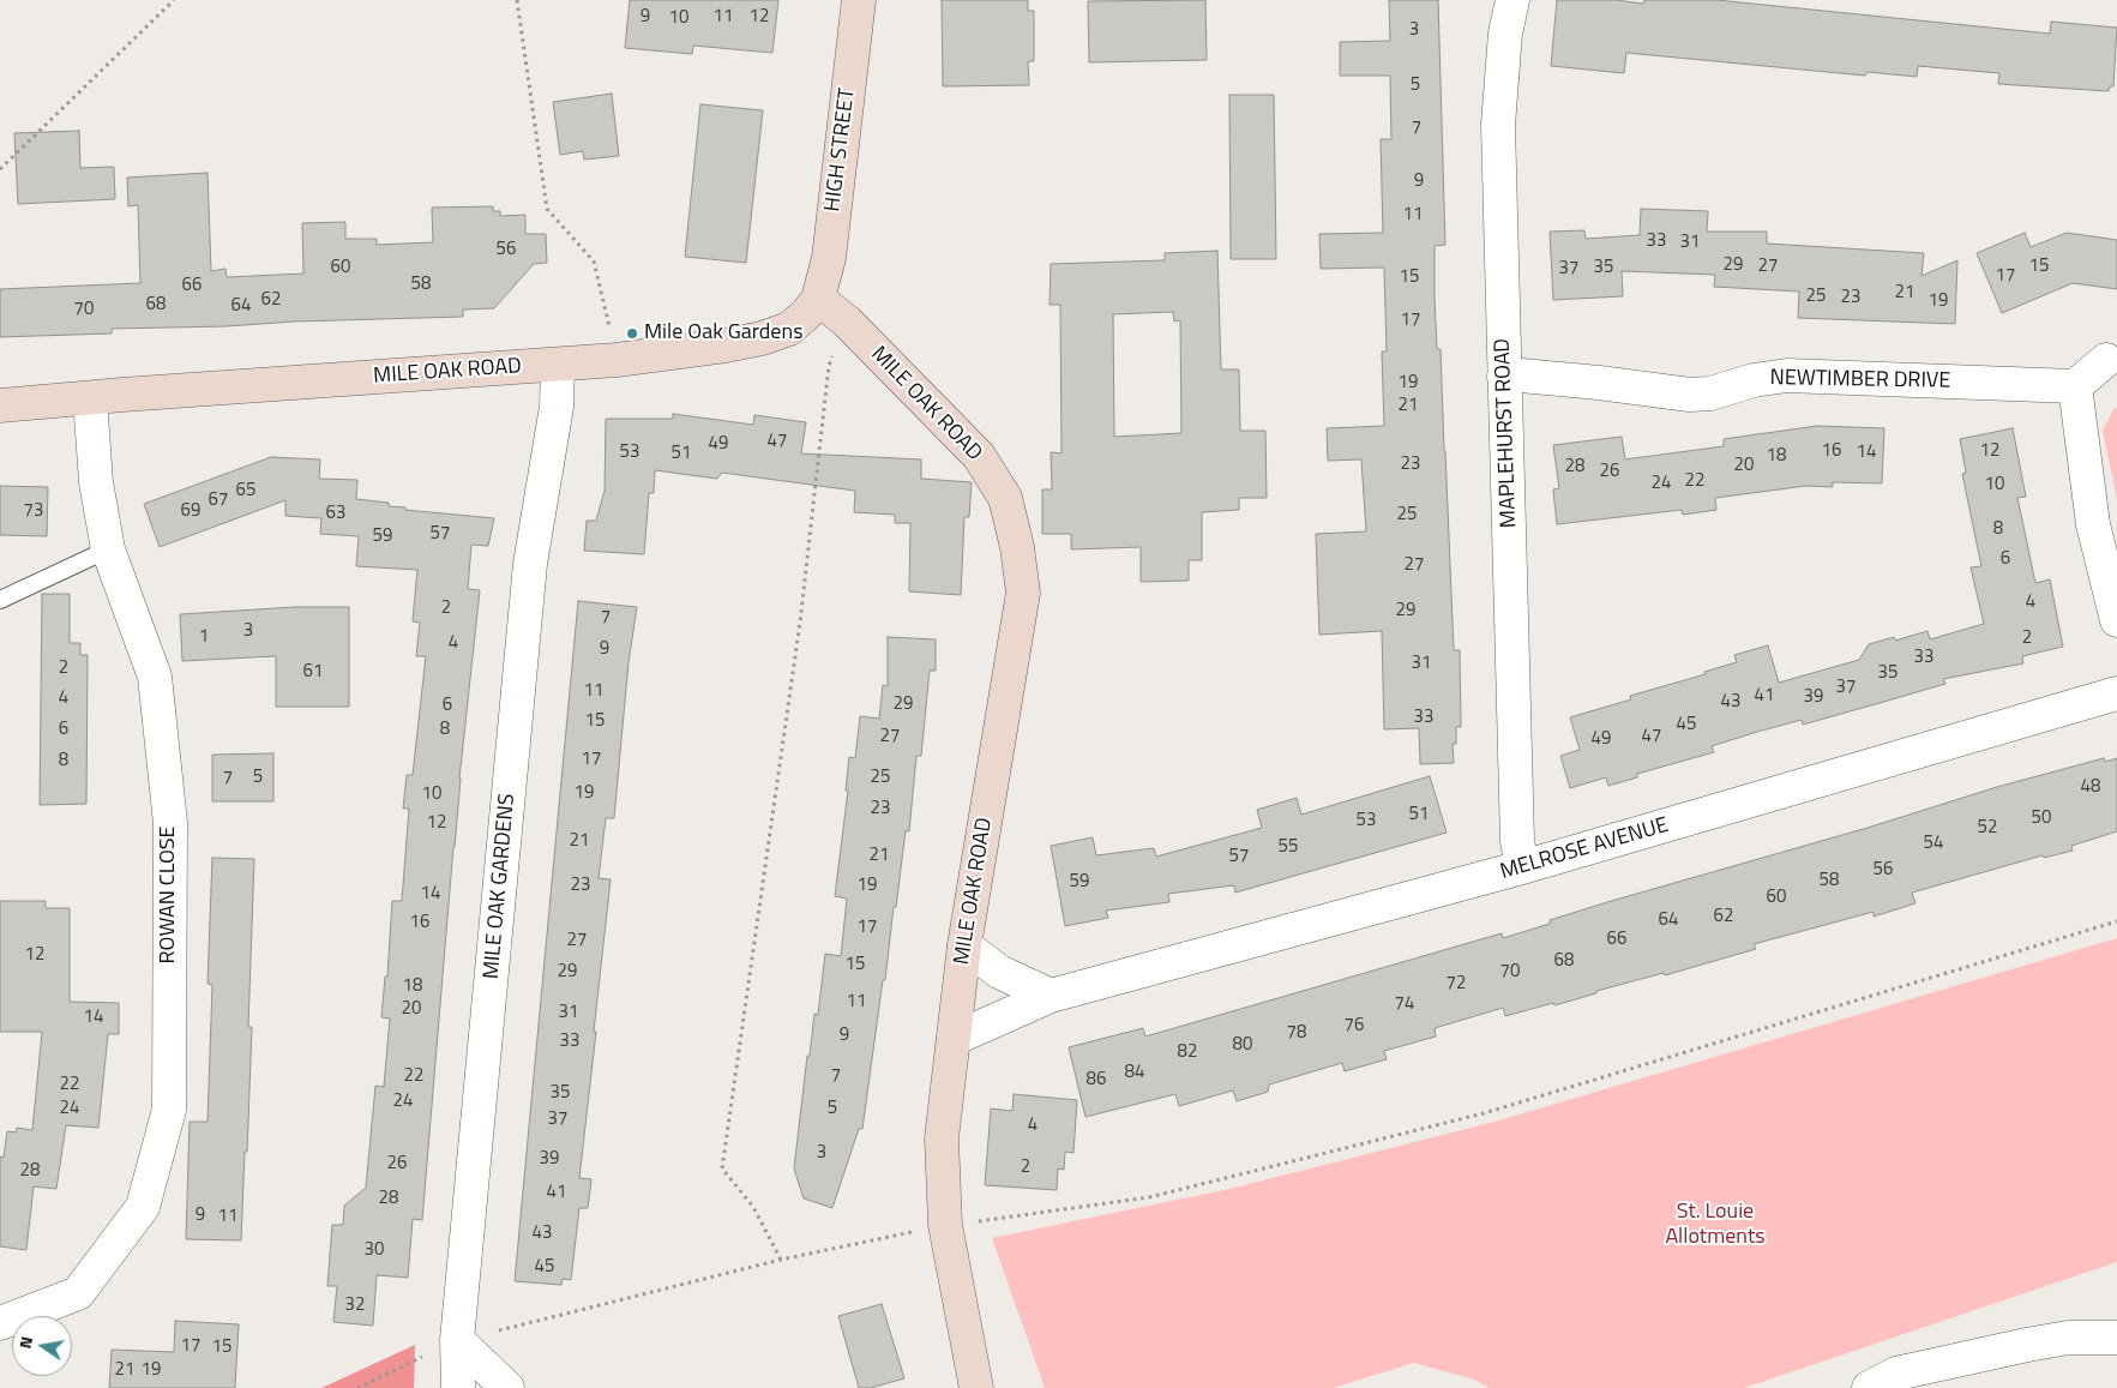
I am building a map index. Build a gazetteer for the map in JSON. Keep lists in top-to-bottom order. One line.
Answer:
{"streets":{"street":["HIGH STREET","MILE OAK ROAD","NEWTIMBER DRIVE","MAPLEHURST ROAD","MELROSE AVENUE","MILE OAK GARDENS","ROWAN CLOSE"]},"crossings":[["HIGH STREET","MILE OAK ROAD"],["MILE OAK ROAD","MELROSE AVENUE"],["MILE OAK ROAD","MILE OAK GARDENS"],["MILE OAK ROAD","ROWAN CLOSE"],["NEWTIMBER DRIVE","MAPLEHURST ROAD"],["MAPLEHURST ROAD","MELROSE AVENUE"]],"parks":["St. Louie Allotments"],"places":["Mile Oak Gardens"],"house_numbers":["9","11","12","10","3","5","7","9","11","33","31","56","29","27","15","60","35","37","17","15","58","66","21","25","23","62","19","68","64","70","17","19","21","47","49","16","12","53","14","51","18","23","20","28","26","22","24","10","65","67","73","69","63","25","8","57","59","6","27","4","2","29","7","3","1","2","4","9","33","31","2","61","35","37","11","41","39","4","43","29","6","33","15","45","6","8","27","47","49","17","8","5","25","7","48","19","10","23","51","50","53","12","52","21","54","55","21","57","56","58","59","23","19","14","60","62","64","16","17","66","27","12","68","15","29","70","72","18","11","74","20","31","14","76","78","9","33","80","82","84","22","7","86","22","35","24","24","5","37","4","3","39","26","2","28","41","28","9","11","43","30","45","32","17","15","21","19"],"north":"left"}
